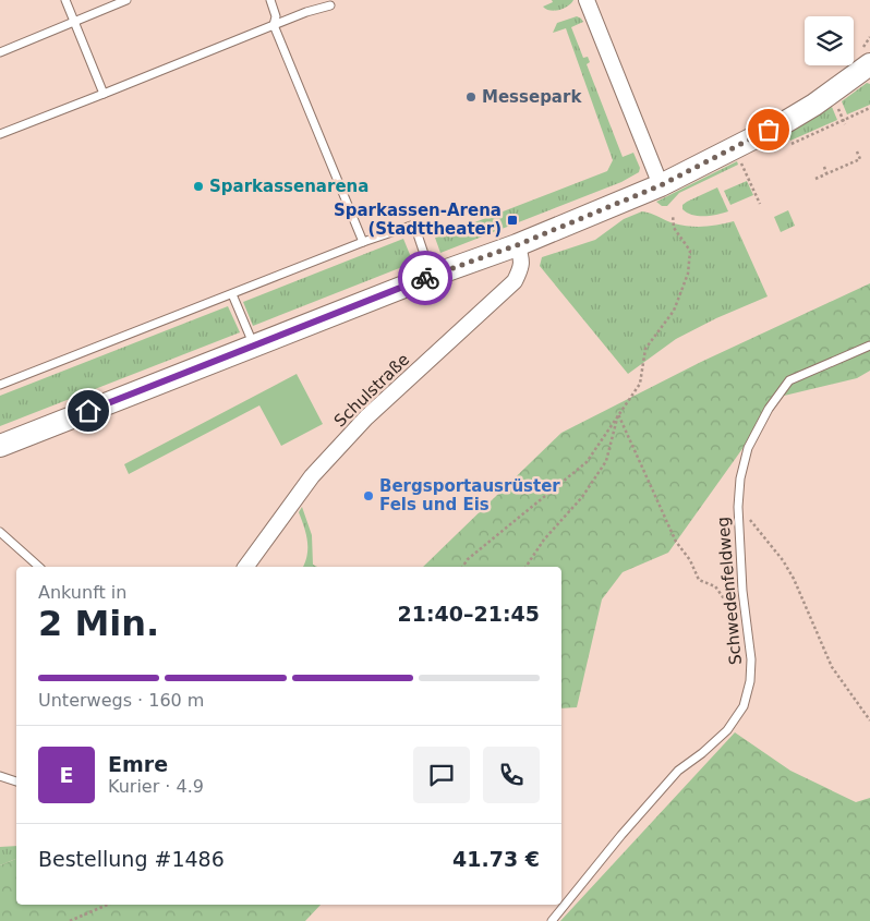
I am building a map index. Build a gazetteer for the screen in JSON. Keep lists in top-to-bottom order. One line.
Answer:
{"streets":{"street":["Schulstraße"],"lane":["Schwedenfeldweg"]},"places":{"other":["Messepark","Sparkassenarena","Bergsportausrüster Fels und Eis"],"transit":["Sparkassen-Arena (Stadttheater)"]},"page":{"heading":["2 Min.","Ankunft in","21:40–21:45"],"panel":["Emre","Kurier · 4.9","Bestellung #1486","41.73 €"],"bar":"Unterwegs · 160 m","round":"E"}}
